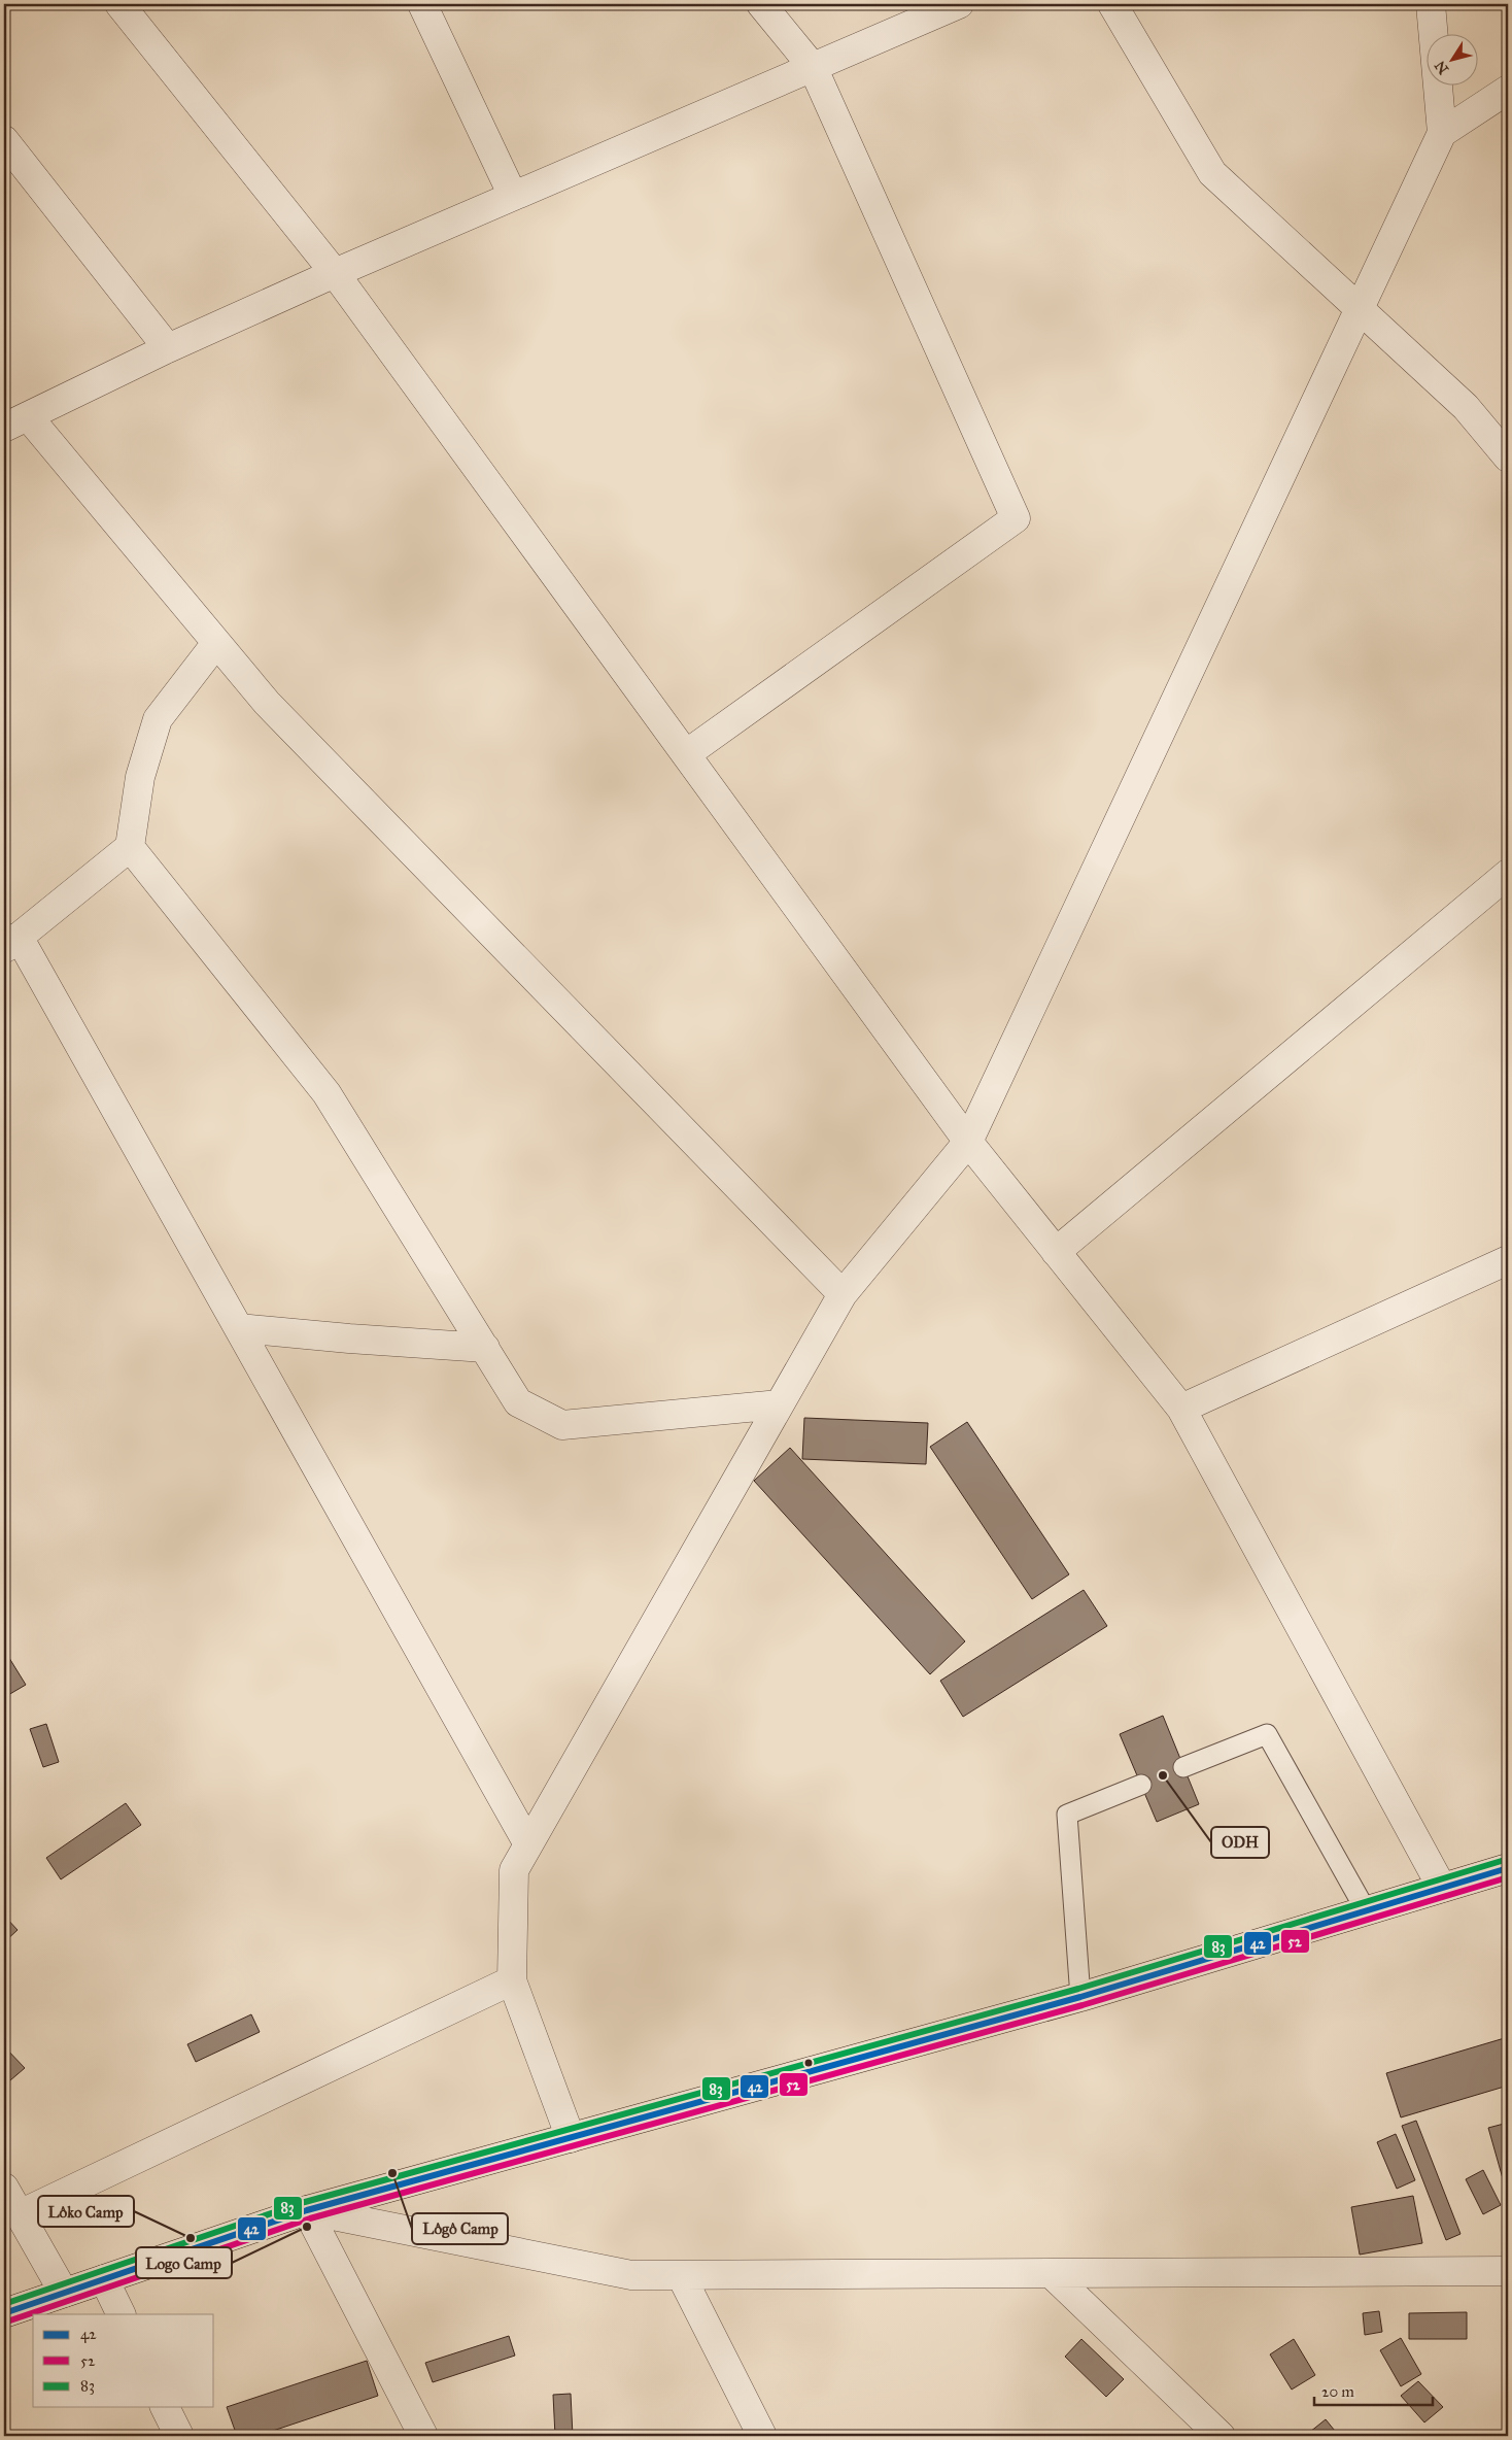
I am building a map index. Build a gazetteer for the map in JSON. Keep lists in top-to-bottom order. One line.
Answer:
{"places":["ODH","Lôgô Camp","Logo Camp","Lôko Camp"],"lines":["transit line 83","transit line 42","transit line 52"],"legend":["42","52","83"],"scale_bar":"20 m","north":"bottom left"}
